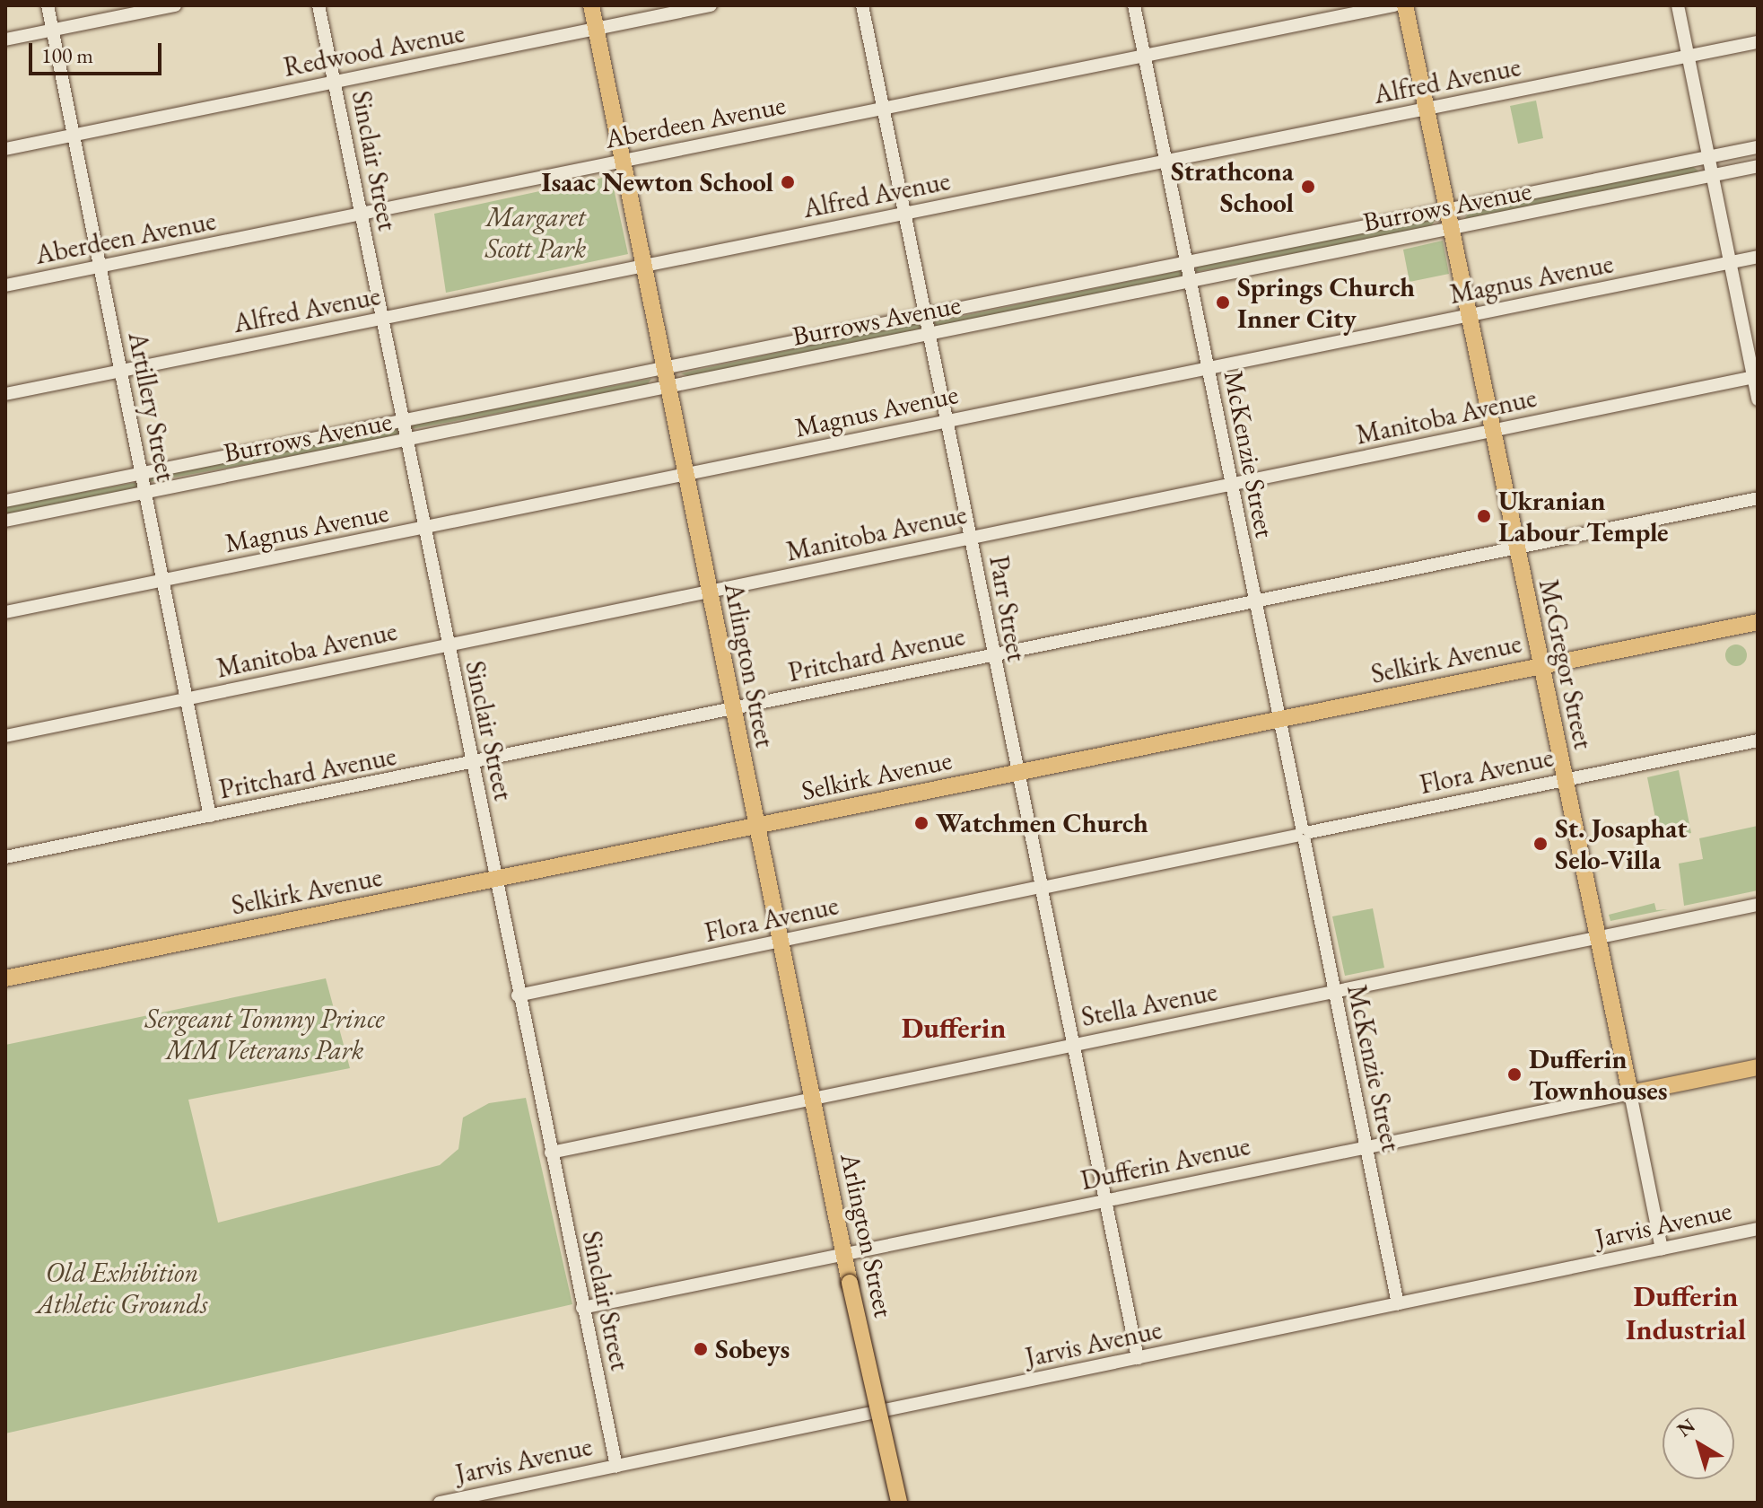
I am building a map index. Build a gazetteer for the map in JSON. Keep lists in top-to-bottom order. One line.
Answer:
{"streets":{"main road":["Selkirk Avenue","McGregor Street","Arlington Street","Dufferin Avenue"],"street":["Redwood Avenue","Alfred Avenue","Aberdeen Avenue","Sinclair Street","Burrows Avenue","Magnus Avenue","Artillery Street","Manitoba Avenue","McKenzie Street","Parr Street","Pritchard Avenue","Flora Avenue","Stella Avenue","Jarvis Avenue"]},"crossings":[["Redwood Avenue","Sinclair Street"],["Redwood Avenue","Artillery Street"],["Redwood Avenue","Arlington Street"],["Alfred Avenue","Sinclair Street"],["Alfred Avenue","Artillery Street"],["Alfred Avenue","McKenzie Street"],["Alfred Avenue","Parr Street"],["Alfred Avenue","McGregor Street"],["Alfred Avenue","Arlington Street"],["Aberdeen Avenue","Sinclair Street"],["Aberdeen Avenue","Artillery Street"],["Aberdeen Avenue","McKenzie Street"],["Aberdeen Avenue","Parr Street"],["Aberdeen Avenue","Arlington Street"],["Sinclair Street","Burrows Avenue"],["Sinclair Street","Magnus Avenue"],["Sinclair Street","Manitoba Avenue"],["Sinclair Street","Pritchard Avenue"],["Sinclair Street","Selkirk Avenue"],["Sinclair Street","Flora Avenue"],["Sinclair Street","Stella Avenue"],["Sinclair Street","Dufferin Avenue"],["Sinclair Street","Jarvis Avenue"],["Burrows Avenue","Artillery Street"],["Burrows Avenue","McKenzie Street"],["Burrows Avenue","Parr Street"],["Burrows Avenue","McGregor Street"],["Burrows Avenue","Arlington Street"],["Magnus Avenue","Artillery Street"],["Magnus Avenue","McKenzie Street"],["Magnus Avenue","Parr Street"],["Magnus Avenue","McGregor Street"],["Magnus Avenue","Arlington Street"],["Artillery Street","Manitoba Avenue"],["Artillery Street","Pritchard Avenue"],["Manitoba Avenue","McKenzie Street"],["Manitoba Avenue","Parr Street"],["Manitoba Avenue","McGregor Street"],["Manitoba Avenue","Arlington Street"],["McKenzie Street","Pritchard Avenue"],["McKenzie Street","Selkirk Avenue"],["McKenzie Street","Flora Avenue"],["McKenzie Street","Stella Avenue"],["McKenzie Street","Dufferin Avenue"],["McKenzie Street","Jarvis Avenue"],["Parr Street","Pritchard Avenue"],["Parr Street","Selkirk Avenue"],["Parr Street","Flora Avenue"],["Parr Street","Stella Avenue"],["Parr Street","Dufferin Avenue"],["Parr Street","Jarvis Avenue"],["Pritchard Avenue","McGregor Street"],["Pritchard Avenue","Arlington Street"],["Selkirk Avenue","McGregor Street"],["Selkirk Avenue","Arlington Street"],["McGregor Street","Flora Avenue"],["McGregor Street","Stella Avenue"],["McGregor Street","Dufferin Avenue"],["McGregor Street","Jarvis Avenue"],["Arlington Street","Flora Avenue"],["Arlington Street","Stella Avenue"],["Arlington Street","Dufferin Avenue"]],"districts":["Dufferin","Dufferin Industrial"],"parks":["Margaret Scott Park","Sergeant Tommy Prince MM Veterans Park","Old Exhibition Athletic Grounds"],"places":["Isaac Newton School","Strathcona School","Springs Church Inner City","Ukranian Labour Temple","Watchmen Church","St. Josaphat Selo-Villa","Dufferin Townhouses","Sobeys"],"scale_bar":"100 m","north":"top left"}
